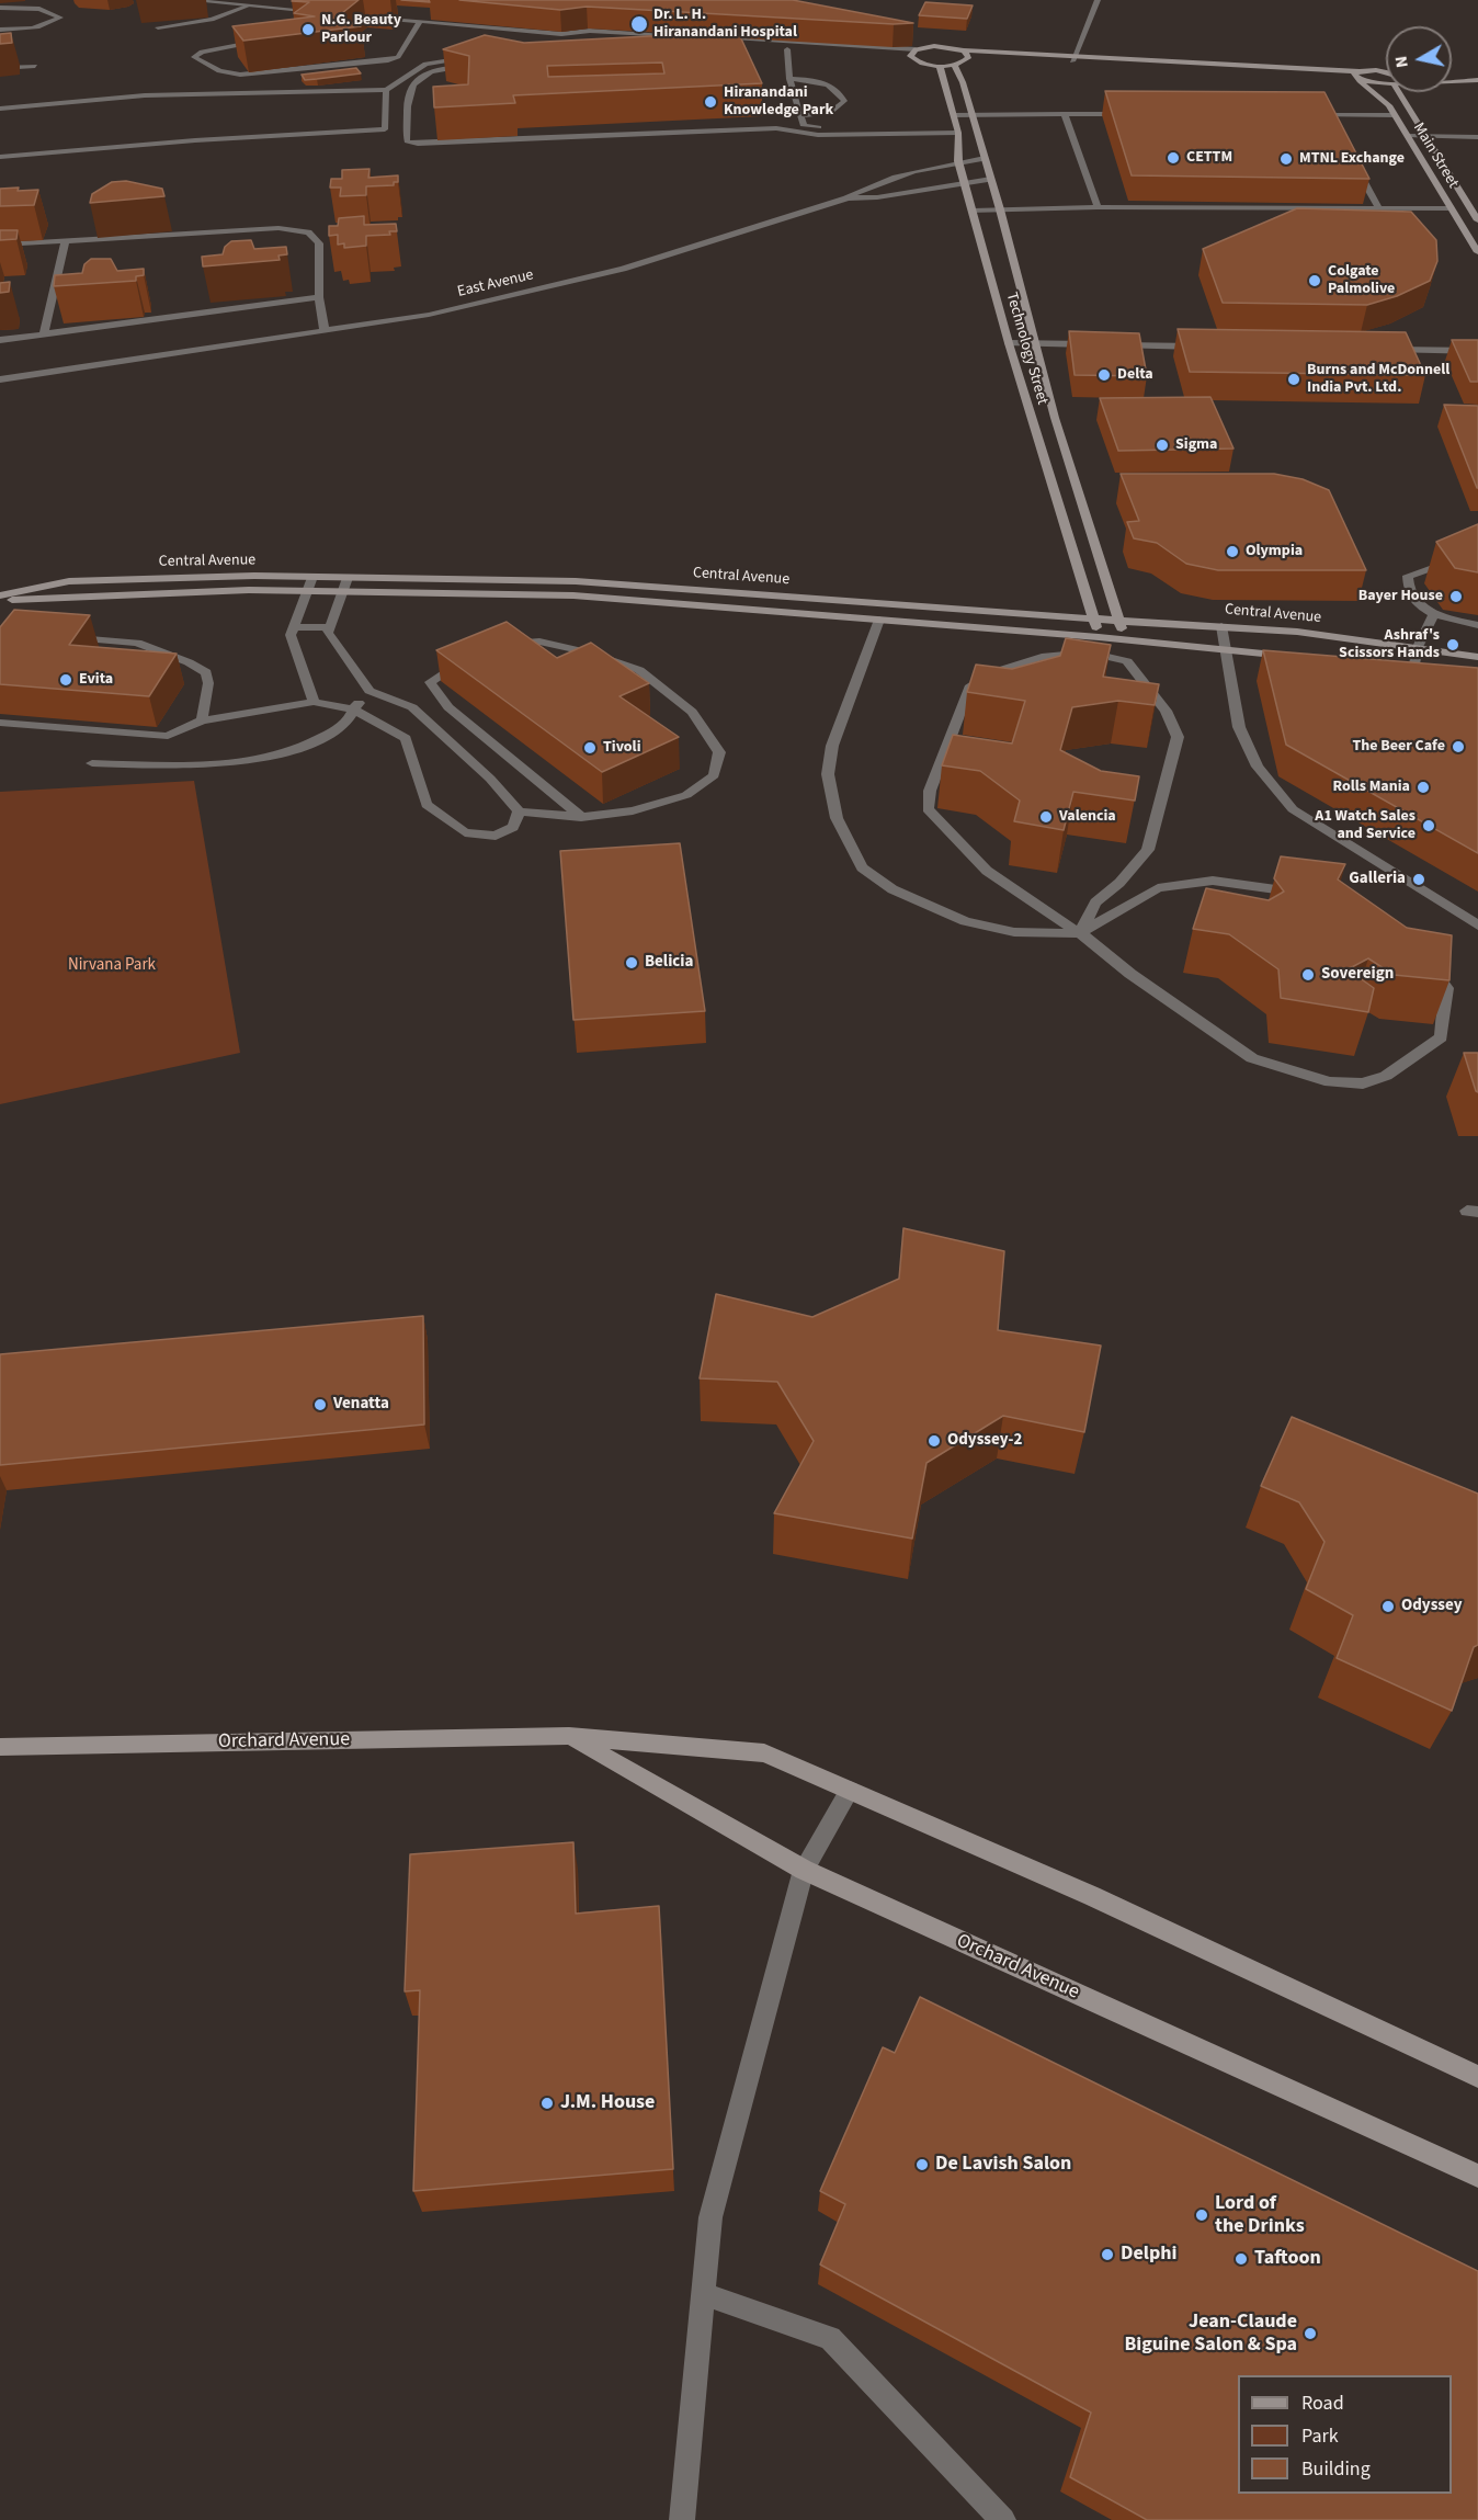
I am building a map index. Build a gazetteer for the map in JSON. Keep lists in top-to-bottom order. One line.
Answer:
{"streets":{"street":["Main Street","East Avenue","Technology Street","Central Avenue","Orchard Avenue"]},"crossings":[["East Avenue","Technology Street"],["Technology Street","Central Avenue"]],"parks":["Nirvana Park"],"places":["Dr. L. H. Hiranandani Hospital","N.G. Beauty Parlour","Hiranandani Knowledge Park","CETTM","MTNL Exchange","Colgate Palmolive","Delta","Burns and McDonnell India Pvt. Ltd.","Sigma","Olympia","Bayer House","Ashraf's Scissors Hands","Evita","The Beer Cafe","Tivoli","Rolls Mania","Valencia","A1 Watch Sales and Service","Galleria","Belicia","Sovereign","Venatta","Odyssey-2","Odyssey","J.M. House","De Lavish Salon","Lord of the Drinks","Delphi","Taftoon","Jean-Claude Biguine Salon & Spa"],"legend":["Road","Park","Building"],"north":"left"}
